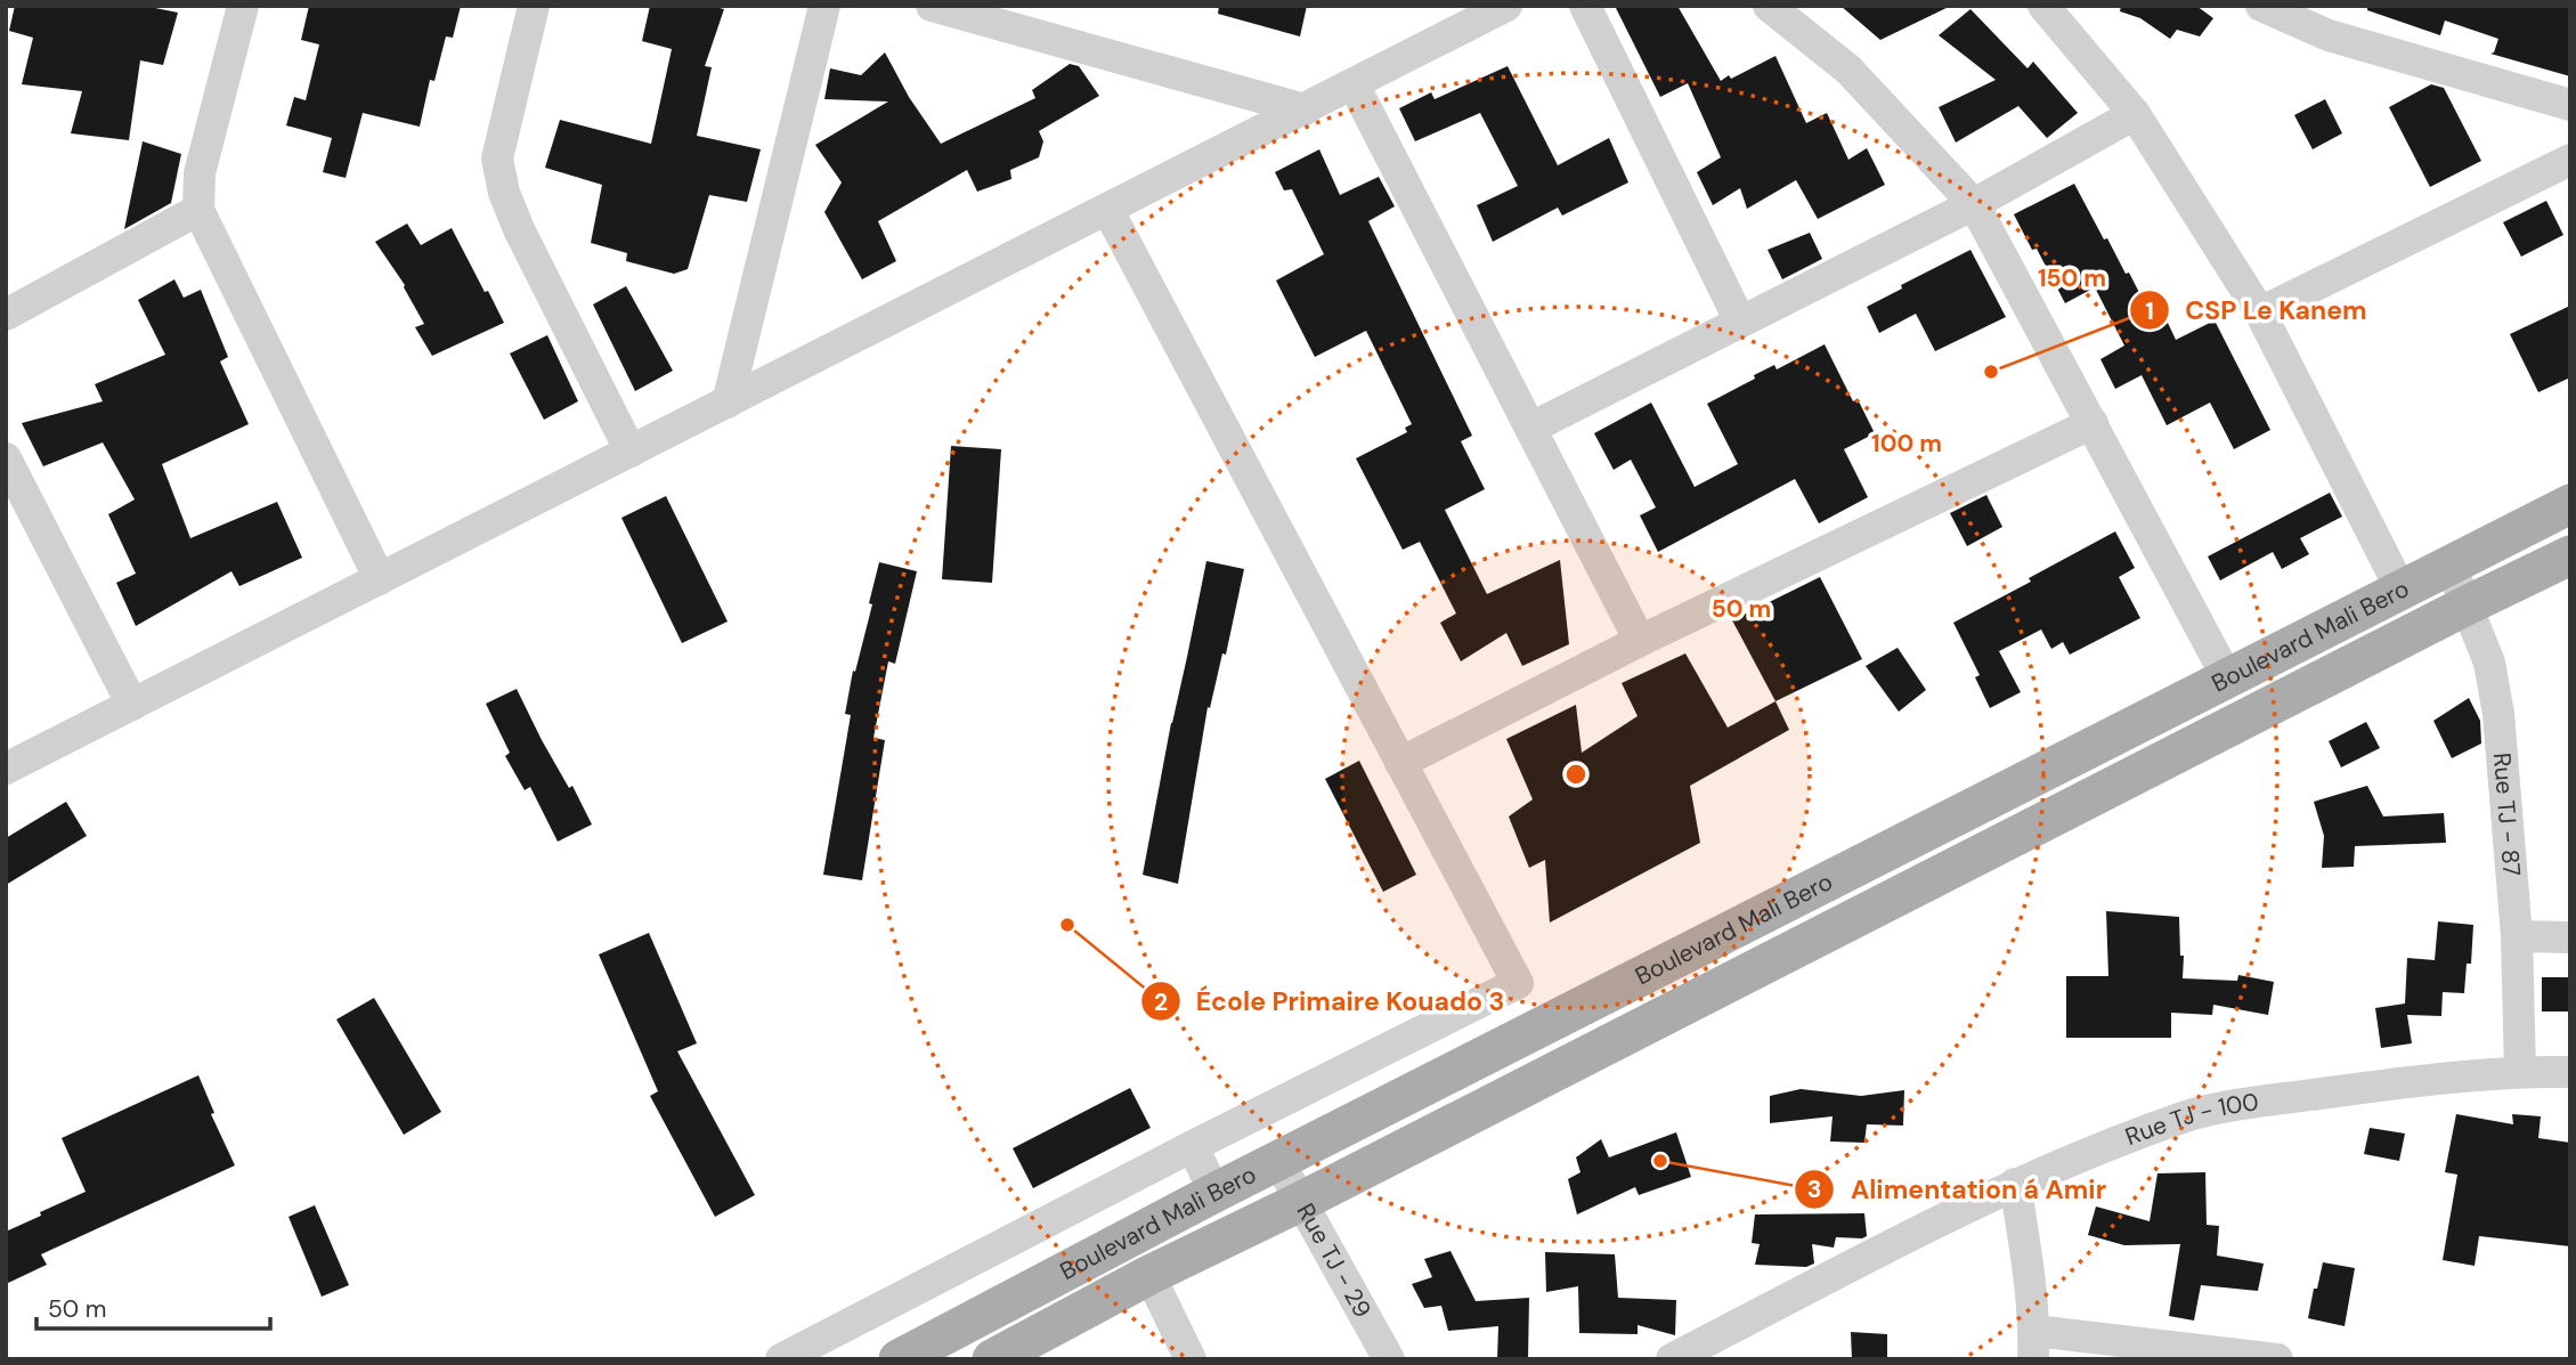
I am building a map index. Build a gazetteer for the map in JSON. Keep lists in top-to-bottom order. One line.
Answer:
{"streets":{"main road":["Boulevard Mali Bero"],"street":["Rue TJ - 87","Rue TJ - 100","Rue TJ - 29"]},"crossings":[["Boulevard Mali Bero","Rue TJ - 87"],["Boulevard Mali Bero","Rue TJ - 29"],["Rue TJ - 87","Rue TJ - 100"]],"places":["CSP Le Kanem","École Primaire Kouado 3","Alimentation á Amir"],"scale_bar":"50 m","rings":["150 m","100 m","50 m"]}
